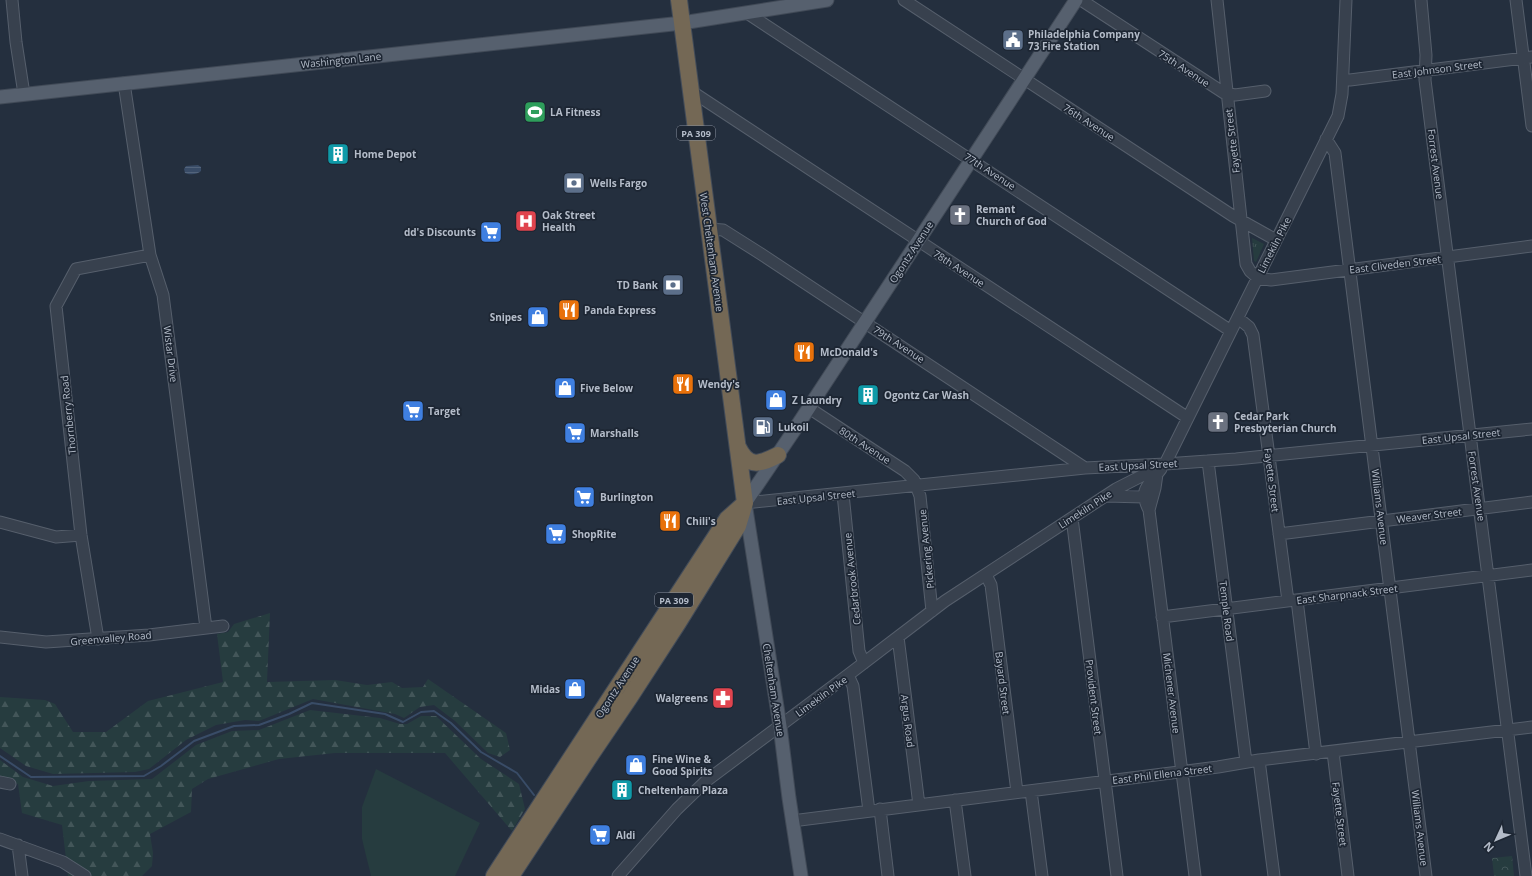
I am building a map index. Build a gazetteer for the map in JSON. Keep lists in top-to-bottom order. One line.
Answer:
{"streets":{"highway":["PA 309","West Cheltenham Avenue","Ogontz Avenue"],"main road":["Washington Lane","Cheltenham Avenue"],"street":["75th Avenue","East Johnson Street","76th Avenue","Fayette Street","Forrest Avenue","77th Avenue","Limekiln Pike","East Cliveden Street","78th Avenue","79th Avenue","Wistar Drive","Thornberry Road","East Upsal Street","80th Avenue","Williams Avenue","Weaver Street","Pickering Avenue","Cedarbrook Avenue","East Sharpnack Street","Temple Road","Greenvalley Road","Bayard Street","Michener Avenue","Provident Street","Argus Road","East Phil Ellena Street"]},"crossings":[["Washington Lane","77th Avenue"],["Washington Lane","West Cheltenham Avenue"],["Washington Lane","Wistar Drive"],["75th Avenue","Fayette Street"],["East Johnson Street","Forrest Avenue"],["East Johnson Street","Limekiln Pike"],["76th Avenue","Fayette Street"],["76th Avenue","Limekiln Pike"],["76th Avenue","Ogontz Avenue"],["Fayette Street","Limekiln Pike"],["Fayette Street","East Cliveden Street"],["Fayette Street","East Upsal Street"],["Fayette Street","Weaver Street"],["Fayette Street","East Sharpnack Street"],["Fayette Street","East Phil Ellena Street"],["Forrest Avenue","East Cliveden Street"],["Forrest Avenue","East Upsal Street"],["Forrest Avenue","Weaver Street"],["Forrest Avenue","East Sharpnack Street"],["Forrest Avenue","East Phil Ellena Street"],["77th Avenue","Limekiln Pike"],["77th Avenue","Ogontz Avenue"],["Limekiln Pike","East Cliveden Street"],["Limekiln Pike","78th Avenue"],["Limekiln Pike","East Upsal Street"],["Limekiln Pike","Williams Avenue"],["Limekiln Pike","Pickering Avenue"],["Limekiln Pike","Cedarbrook Avenue"],["Limekiln Pike","Bayard Street"],["Limekiln Pike","Cheltenham Avenue"],["Limekiln Pike","Michener Avenue"],["Limekiln Pike","Provident Street"],["Limekiln Pike","Argus Road"],["West Cheltenham Avenue","Ogontz Avenue"],["West Cheltenham Avenue","78th Avenue"],["West Cheltenham Avenue","79th Avenue"],["West Cheltenham Avenue","East Upsal Street"],["West Cheltenham Avenue","Cheltenham Avenue"],["Ogontz Avenue","78th Avenue"],["Ogontz Avenue","79th Avenue"],["Ogontz Avenue","East Upsal Street"],["Ogontz Avenue","80th Avenue"],["Ogontz Avenue","Cheltenham Avenue"],["East Cliveden Street","Williams Avenue"],["79th Avenue","East Upsal Street"],["Wistar Drive","Thornberry Road"],["Wistar Drive","Greenvalley Road"],["Thornberry Road","Greenvalley Road"],["East Upsal Street","80th Avenue"],["East Upsal Street","Williams Avenue"],["East Upsal Street","Pickering Avenue"],["East Upsal Street","Cedarbrook Avenue"],["East Upsal Street","Temple Road"],["East Upsal Street","Cheltenham Avenue"],["East Upsal Street","Michener Avenue"],["80th Avenue","Pickering Avenue"],["Williams Avenue","Weaver Street"],["Williams Avenue","East Sharpnack Street"],["Williams Avenue","East Phil Ellena Street"],["East Sharpnack Street","Temple Road"],["East Sharpnack Street","Michener Avenue"],["Temple Road","East Phil Ellena Street"],["Bayard Street","East Phil Ellena Street"],["Cheltenham Avenue","East Phil Ellena Street"],["Michener Avenue","East Phil Ellena Street"],["Provident Street","East Phil Ellena Street"],["Argus Road","East Phil Ellena Street"]],"places":{"public building":["Philadelphia Company 73 Fire Station"],"sports":["LA Fitness"],"building":["Home Depot","Ogontz Car Wash","Cheltenham Plaza"],"bank":["Wells Fargo","TD Bank"],"church":["Remant Church of God","Cedar Park Presbyterian Church"],"hospital":["Oak Street Health"],"supermarket":["dd's Discounts","Target","Marshalls","Burlington","ShopRite","Aldi"],"restaurant":["Panda Express","McDonald's","Wendy's","Chili's"],"shop":["Snipes","Five Below","Z Laundry","Midas","Fine Wine & Good Spirits"],"fuel station":["Lukoil"],"pharmacy":["Walgreens"]},"north":"bottom left"}
